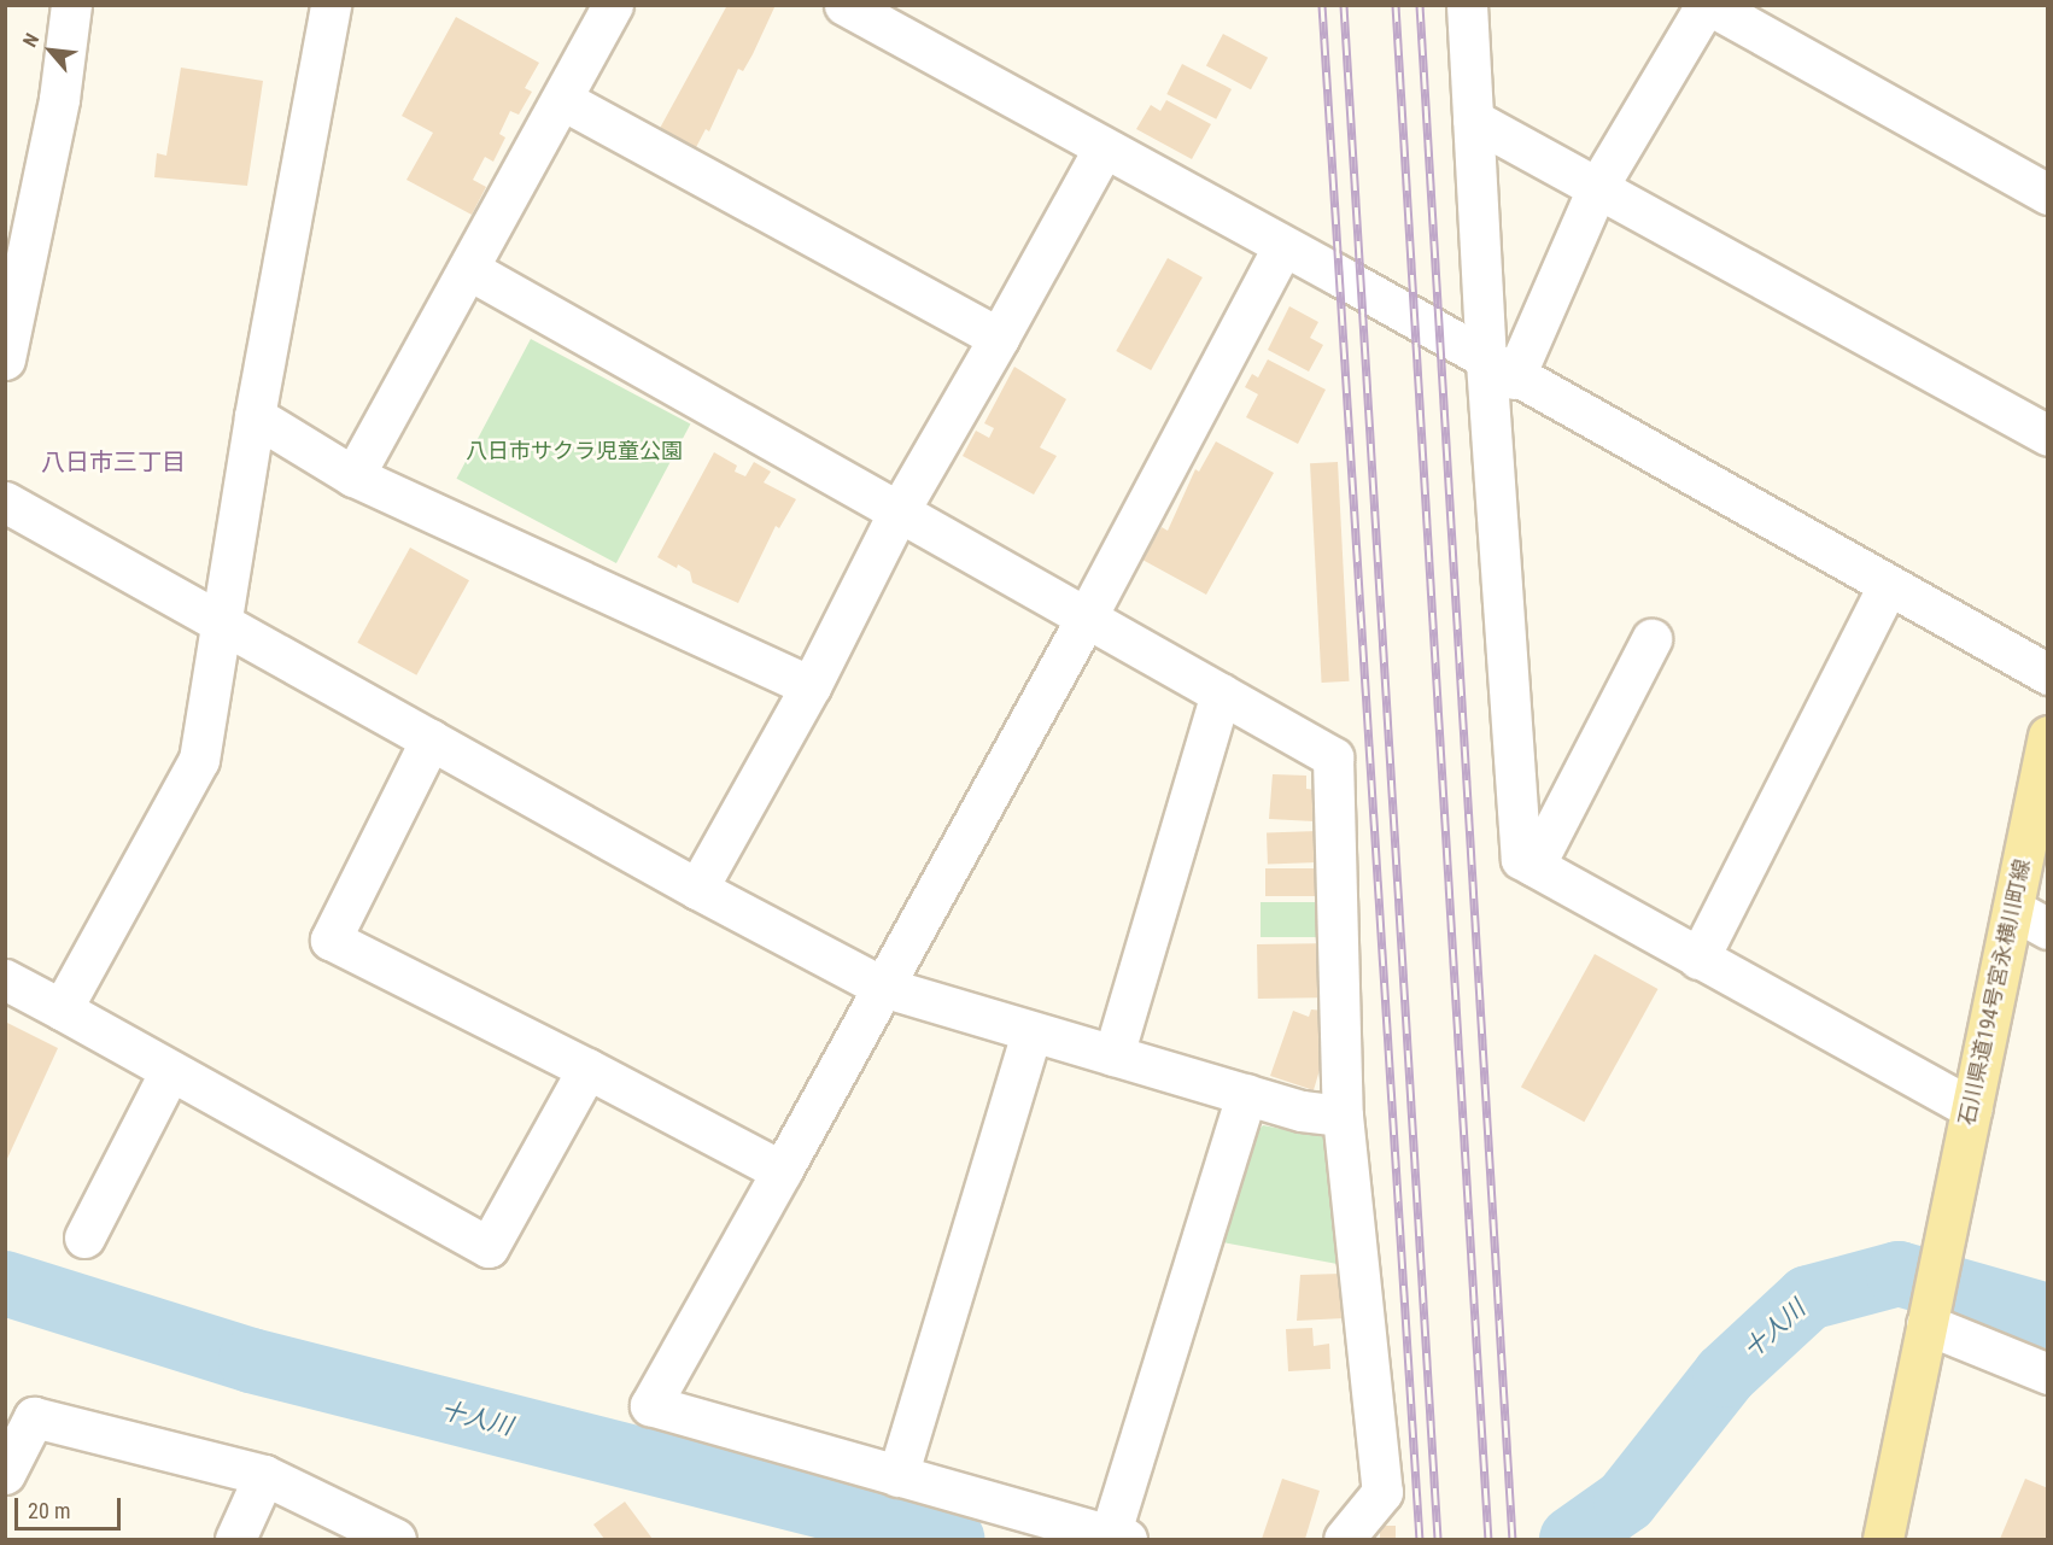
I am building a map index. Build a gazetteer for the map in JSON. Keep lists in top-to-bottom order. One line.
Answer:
{"streets":{"main road":["石川県道194号宮永横川町線"]},"districts":["八日市三丁目"],"water":["十人川"],"parks":["八日市サクラ児童公園"],"scale_bar":"20 m","north":"top left"}
